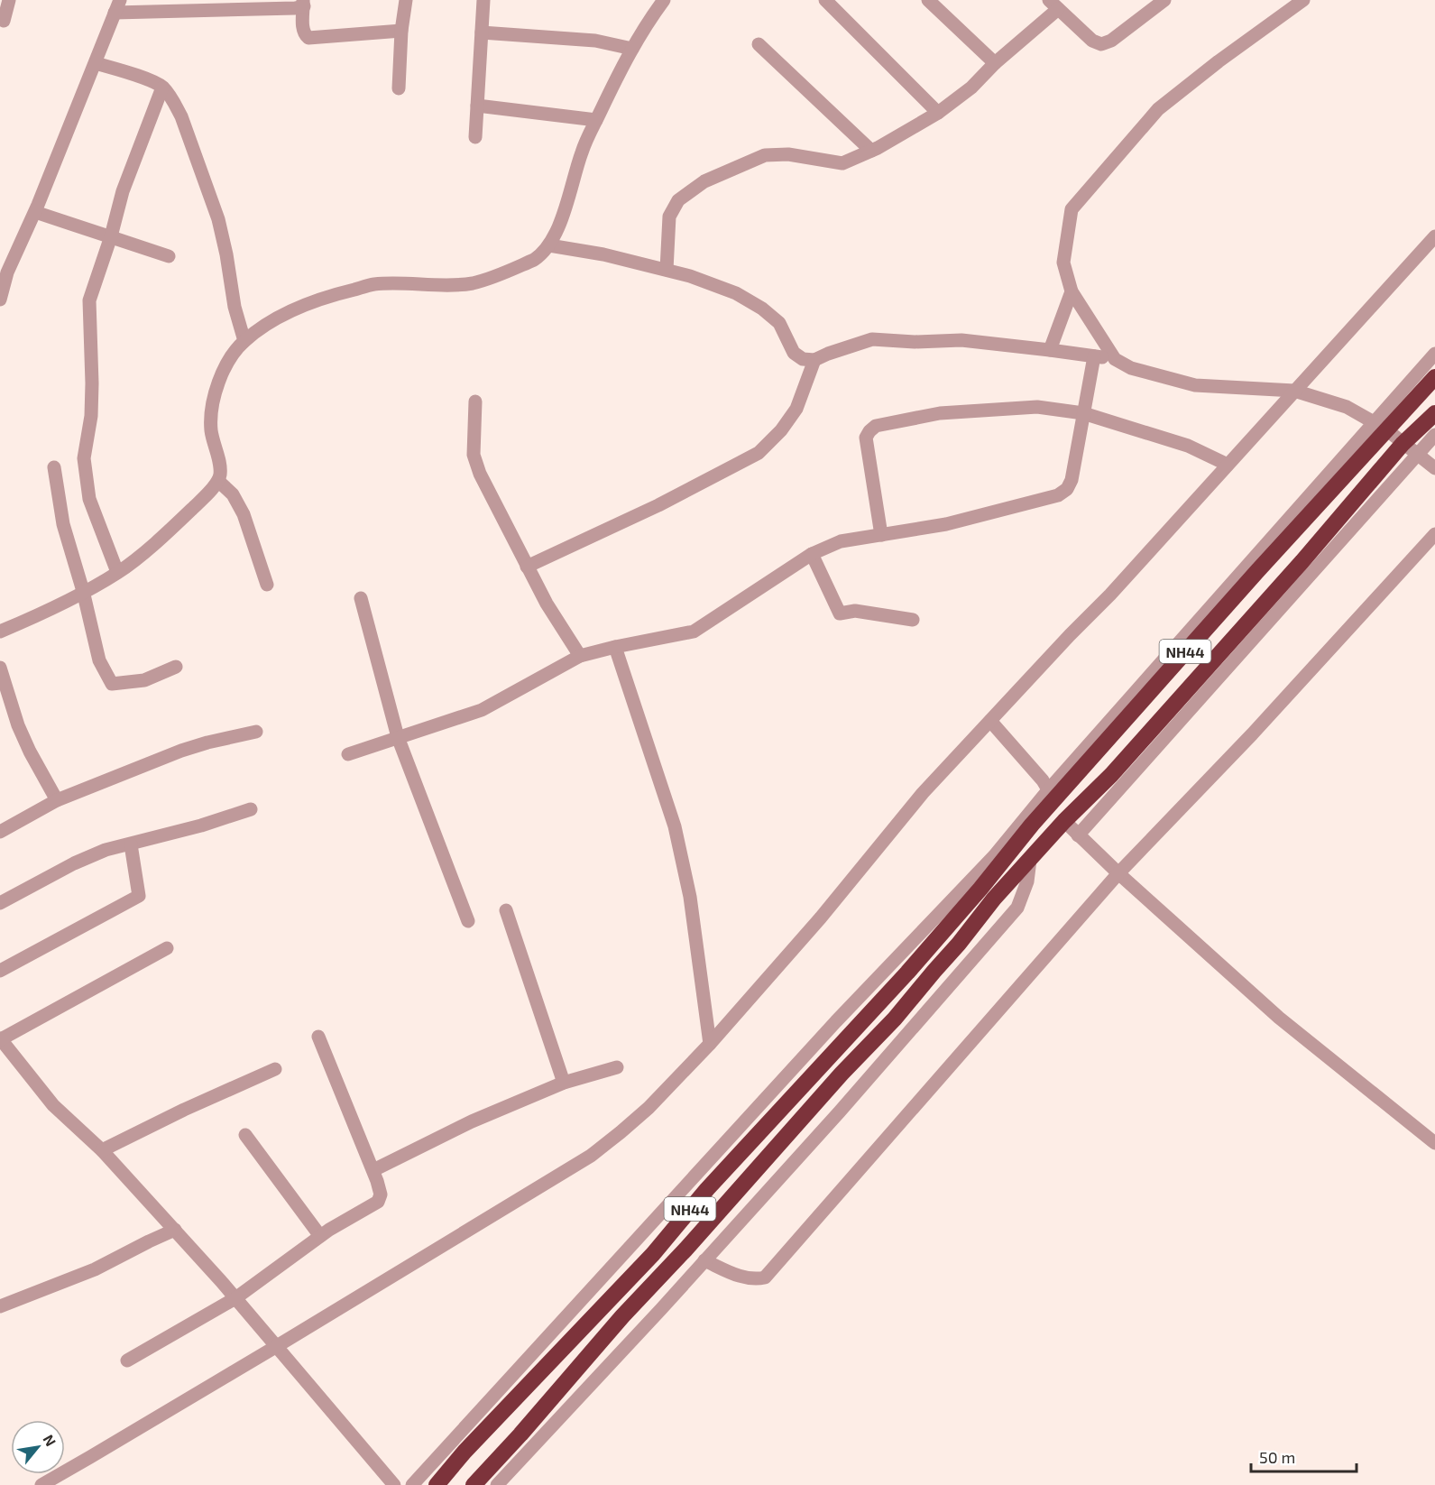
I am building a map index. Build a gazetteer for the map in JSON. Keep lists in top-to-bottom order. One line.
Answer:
{"streets":{"highway":["NH44"]},"scale_bar":"50 m","north":"top right"}
